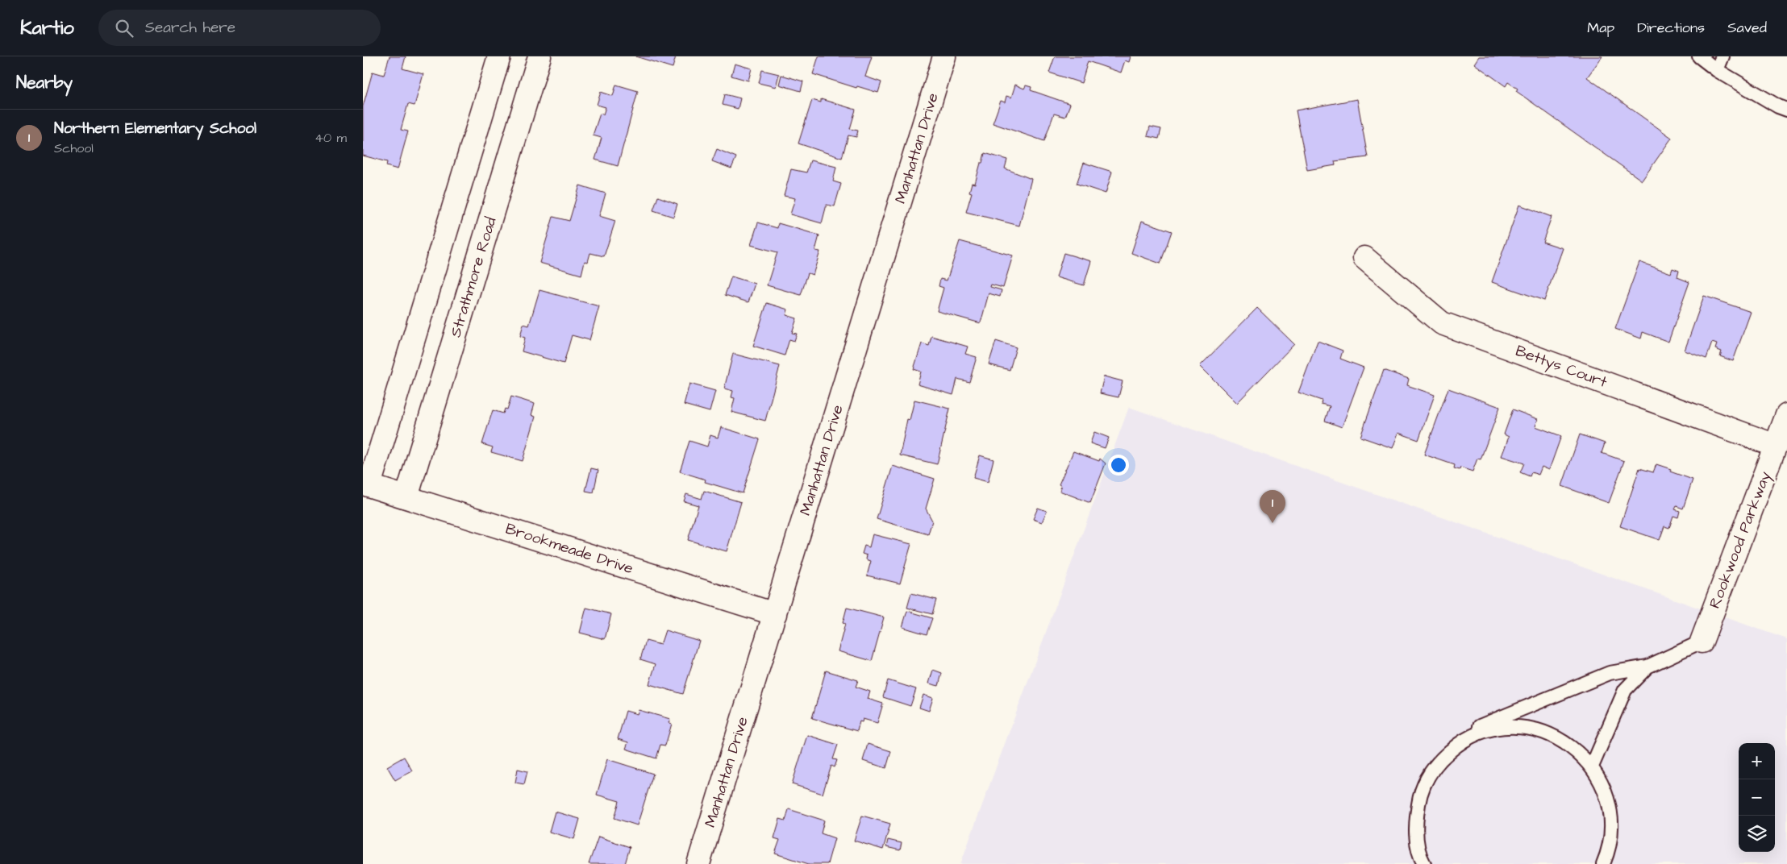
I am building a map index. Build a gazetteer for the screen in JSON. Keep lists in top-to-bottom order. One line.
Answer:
{"streets":{"street":["Manhattan Drive","Strathmore Road","Bettys Court","Rookwood Parkway","Brookmeade Drive"]},"crossings":[["Manhattan Drive","Brookmeade Drive"],["Strathmore Road","Brookmeade Drive"],["Bettys Court","Rookwood Parkway"]],"page":{"header":"Kartio","search":"Search here","nav":["Map","Directions","Saved"],"heading":"Nearby","list":[{"mark":"1","name":"Northern Elementary School","note":"School","value":"40 m"}],"pins":"1","map_buttons":["+","−"]}}
